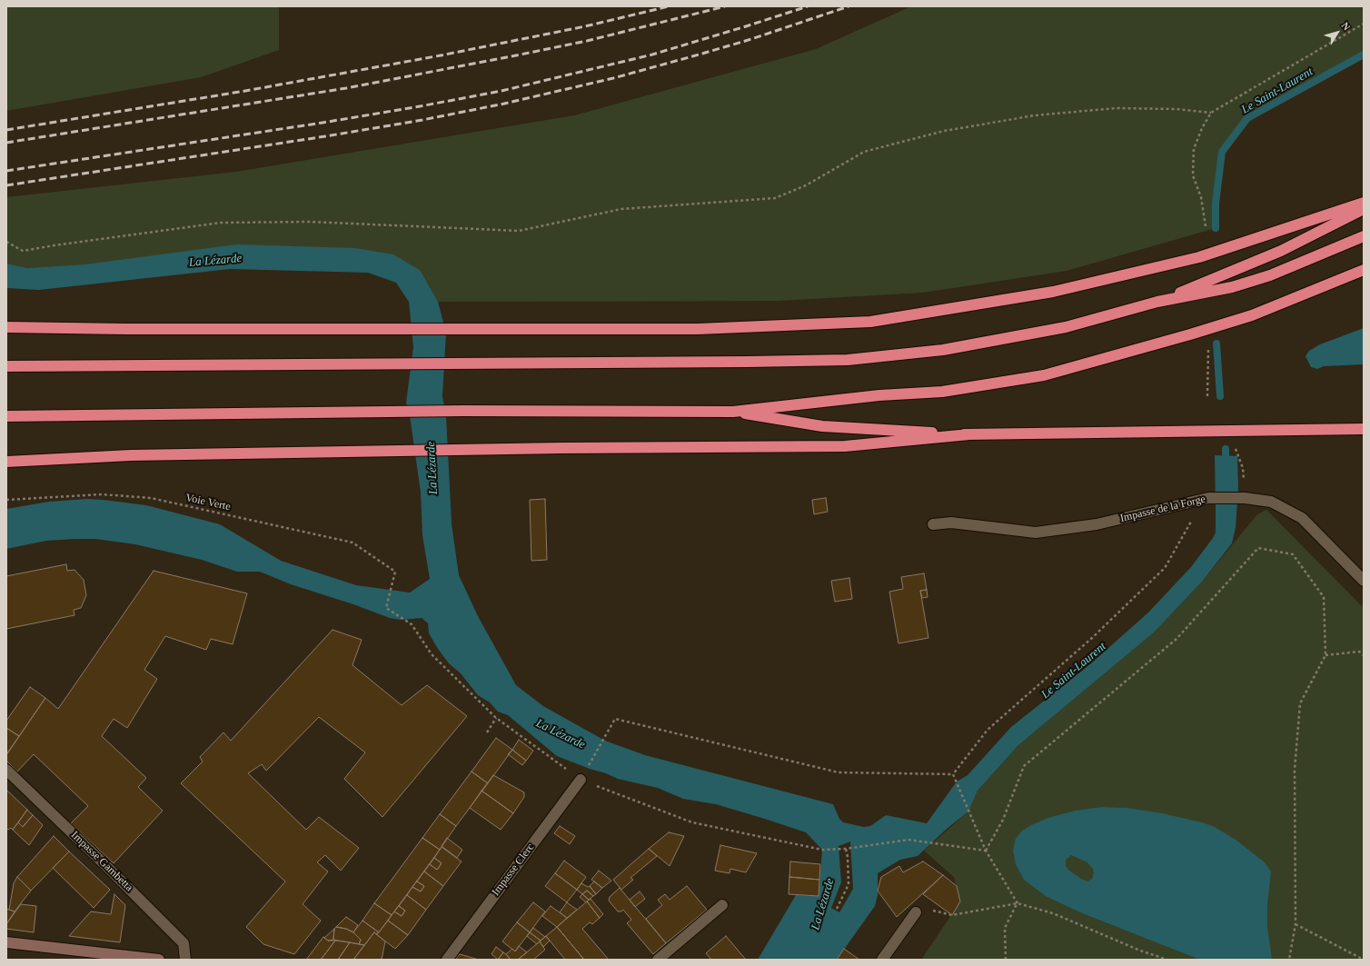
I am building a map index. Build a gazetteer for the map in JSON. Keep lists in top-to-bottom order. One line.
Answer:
{"streets":{"street":["Impasse de la Forge","Impasse Gambetta","Impasse Clerc"],"path":["Voie Verte"]},"water":["Le Saint-Laurent","La Lézarde"],"north":"top right"}
